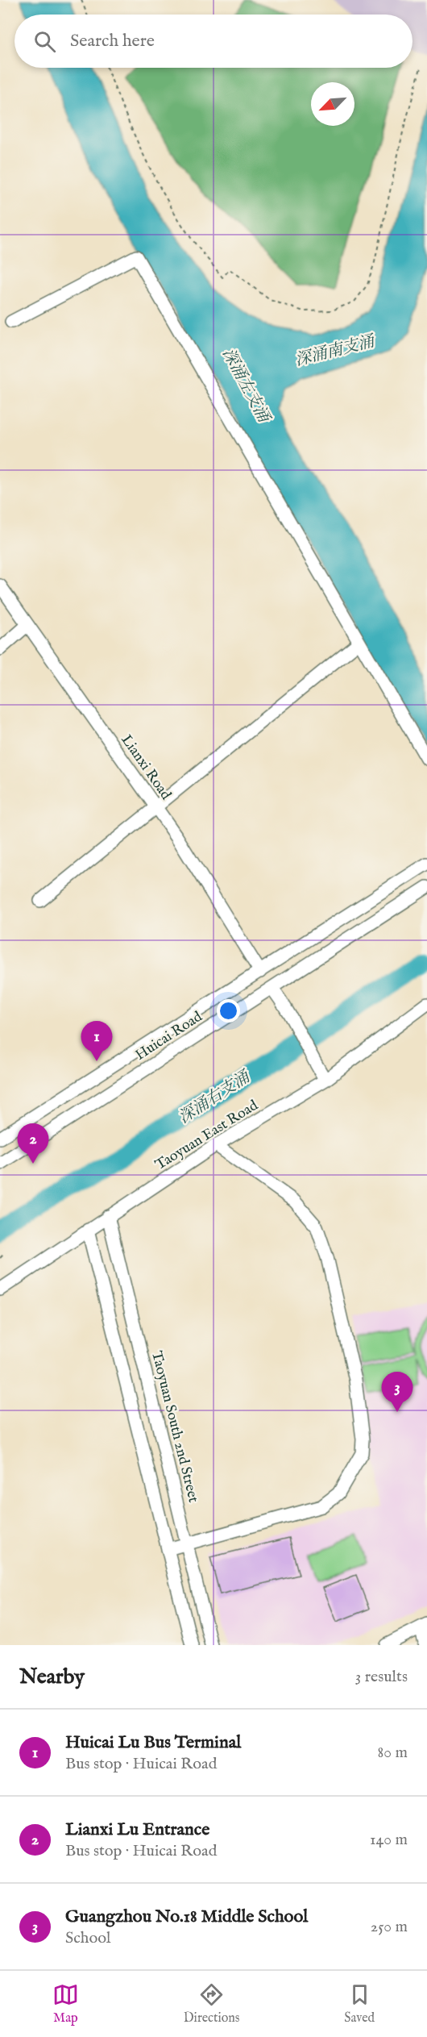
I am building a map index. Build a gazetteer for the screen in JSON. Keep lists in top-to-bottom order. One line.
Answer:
{"streets":{"street":["Lianxi Road","Huicai Road","Taoyuan East Road","Taoyuan South 2nd Street"]},"crossings":[["Lianxi Road","Huicai Road"],["Taoyuan East Road","Taoyuan South 2nd Street"]],"water":["深涌南支涌","深涌左支涌","深涌右支涌"],"north":"bottom left","page":{"search":"Search here","pins":["1","2","3"],"heading":["Nearby","3 results"],"list":[{"mark":"1","name":"Huicai Lu Bus Terminal","note":"Bus stop · Huicai Road","value":"80 m"},{"mark":"2","name":"Lianxi Lu Entrance","note":"Bus stop · Huicai Road","value":"140 m"},{"mark":"3","name":"Guangzhou No.18 Middle School","note":"School","value":"250 m"}],"nav":["Map","Directions","Saved"]}}
